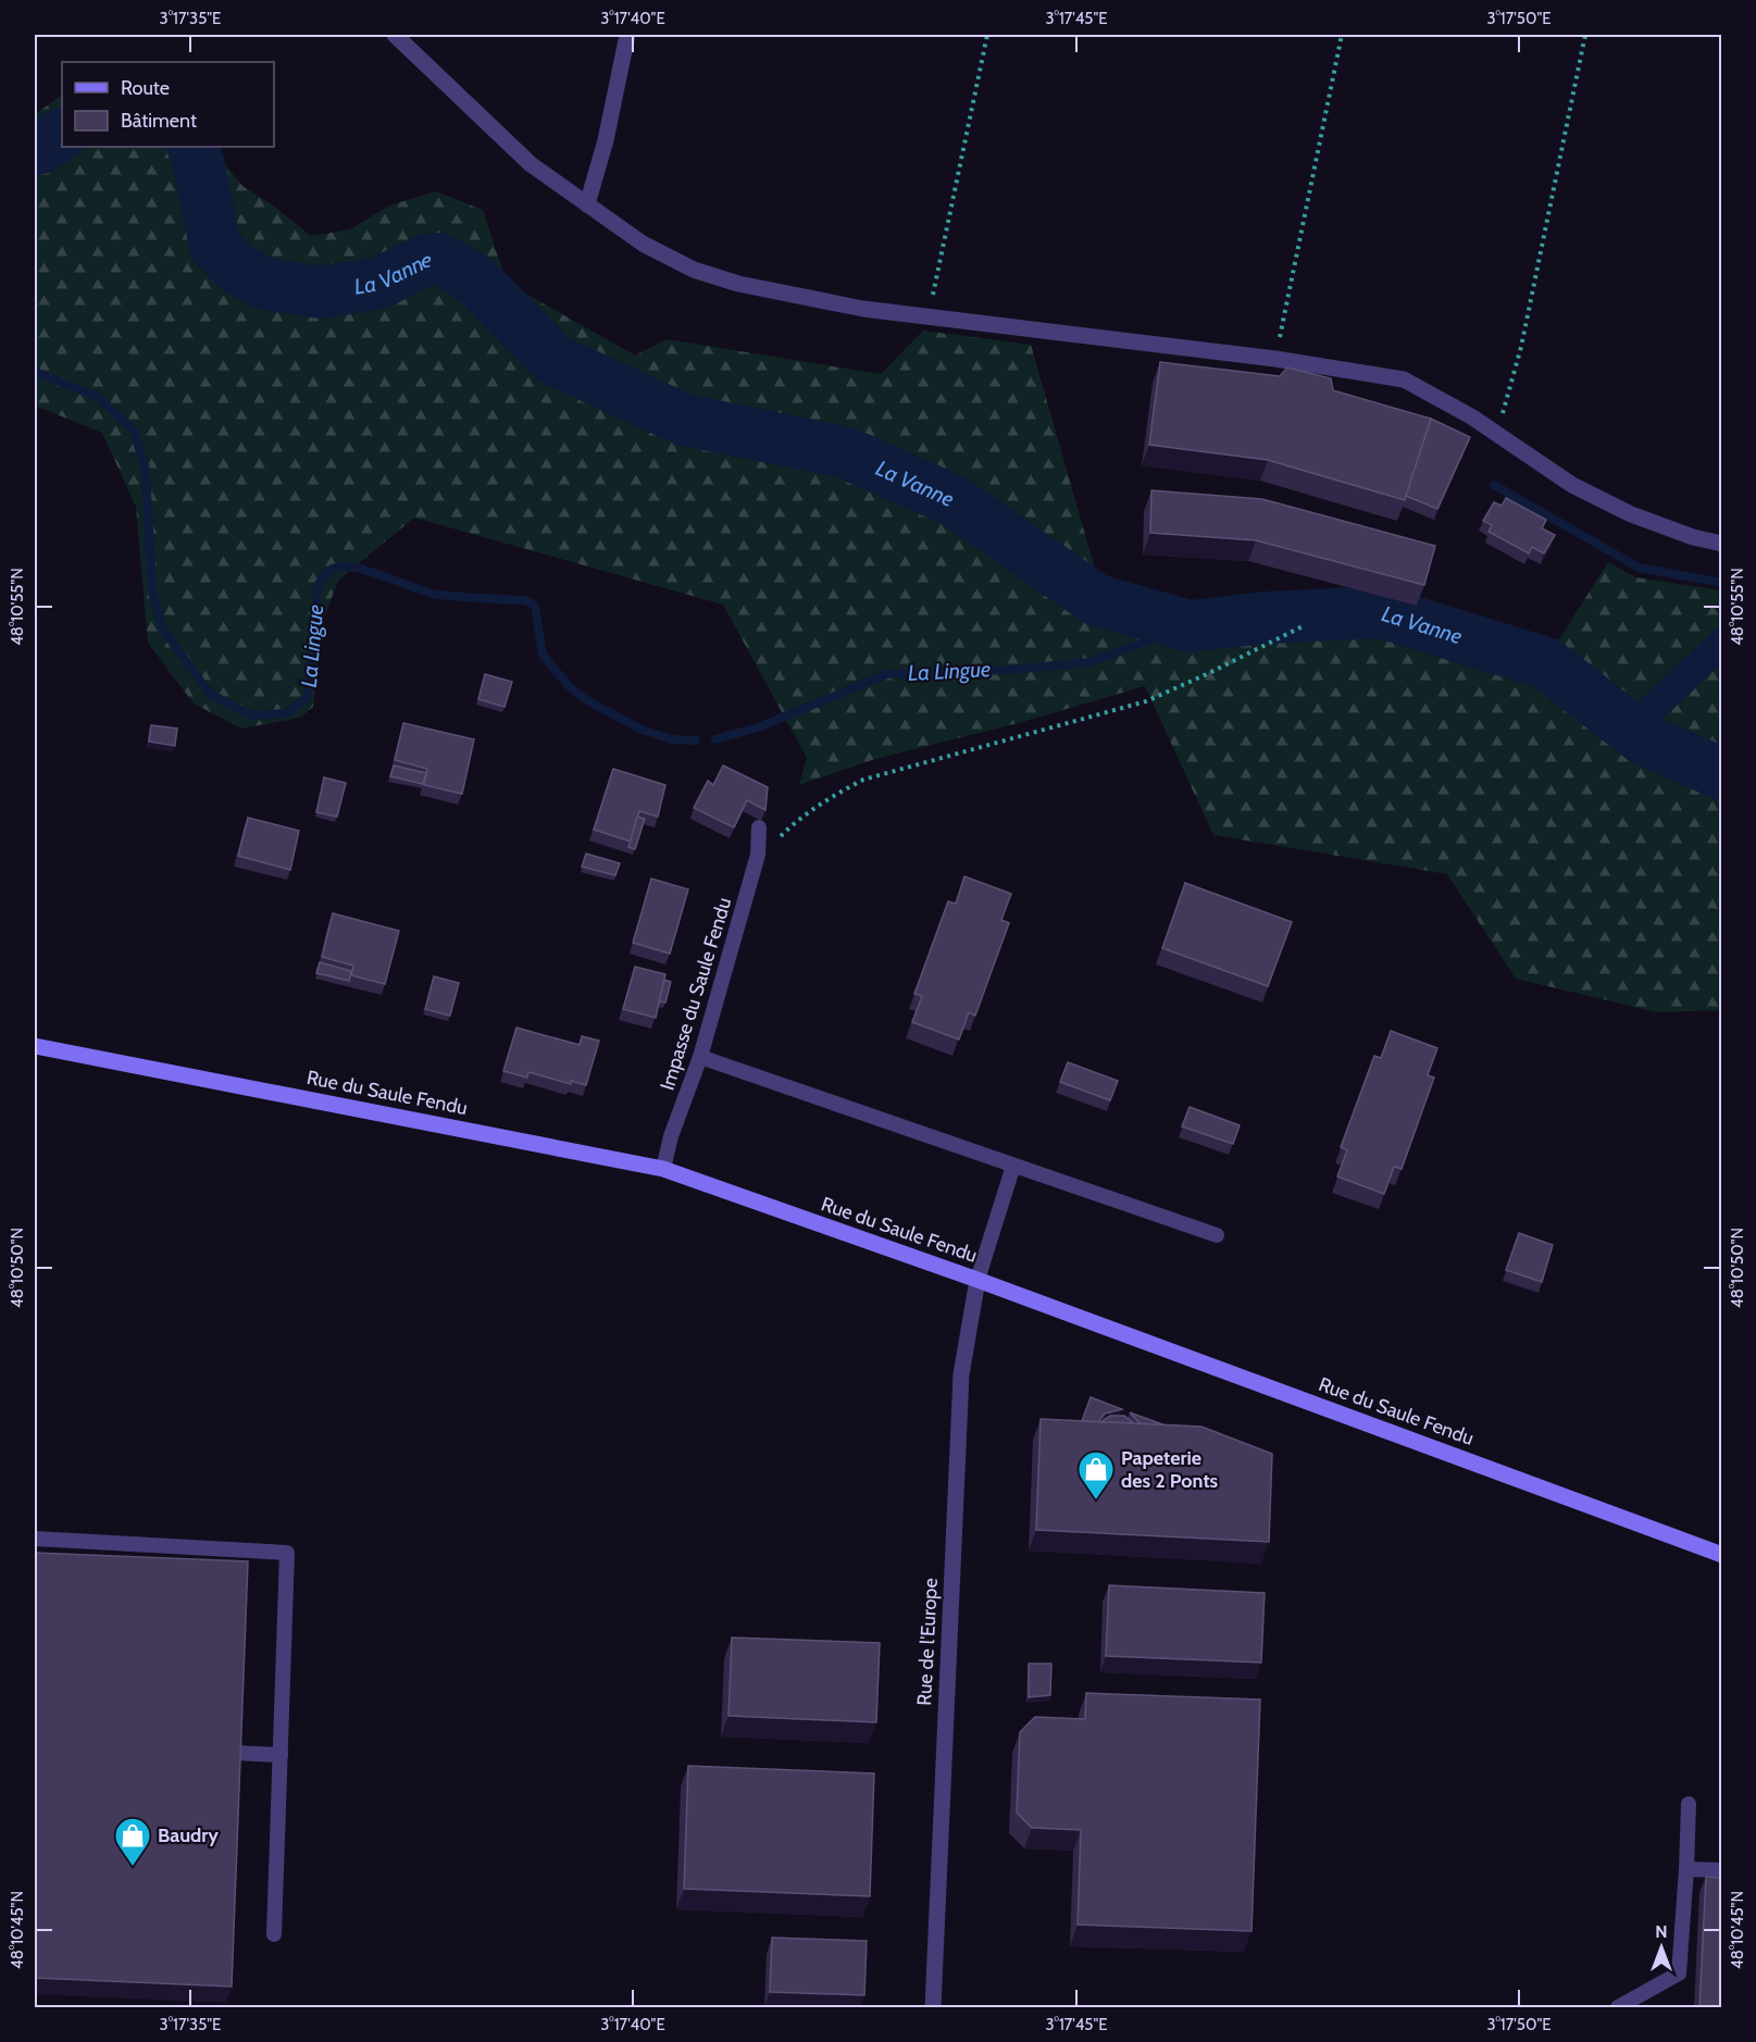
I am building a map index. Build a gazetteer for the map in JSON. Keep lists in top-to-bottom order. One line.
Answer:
{"streets":{"street":["Rue du Saule Fendu","Rue de l'Europe"],"lane":["Impasse du Saule Fendu"]},"crossings":[["Impasse du Saule Fendu","Rue du Saule Fendu"],["Rue du Saule Fendu","Rue de l'Europe"]],"water":["La Vanne","La Lingue"],"places":{"shop":["Papeterie des 2 Ponts","Baudry"]},"legend":["Route","Bâtiment"],"north":"top","coordinates":["3°17'35\"E","3°17'40\"E","3°17'45\"E","3°17'50\"E","48°10'55\"N","48°10'50\"N","48°10'45\"N"]}
